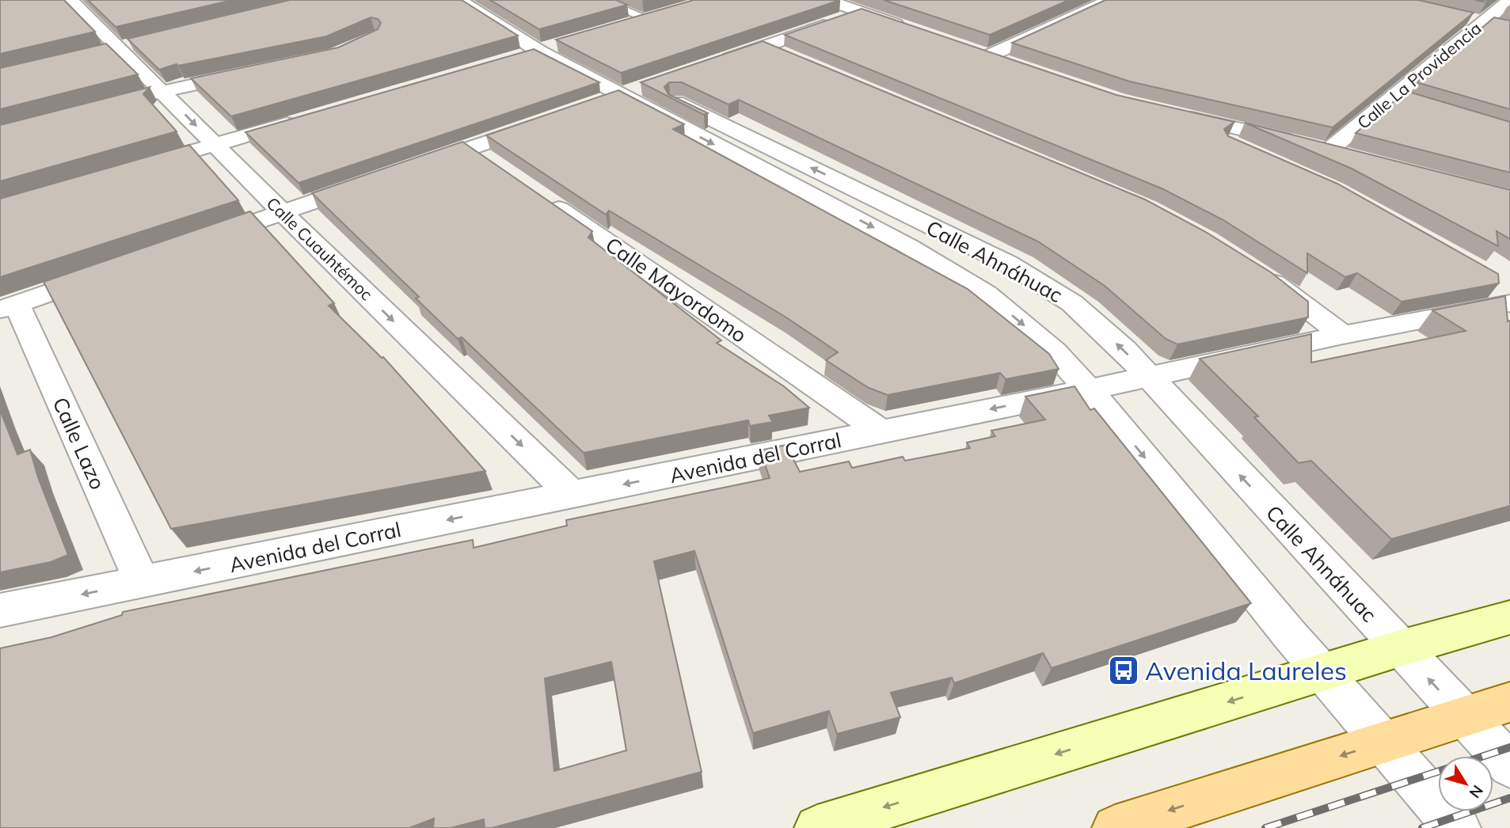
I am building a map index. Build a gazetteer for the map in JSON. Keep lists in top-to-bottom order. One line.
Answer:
{"streets":{"street":["Calle La Providencia","Calle Cuauhtémoc","Calle Ahnáhuac","Calle Mayordomo","Calle Lazo","Avenida del Corral"]},"crossings":[["Calle Cuauhtémoc","Avenida del Corral"],["Calle Ahnáhuac","Avenida del Corral"],["Calle Mayordomo","Avenida del Corral"],["Calle Lazo","Avenida del Corral"]],"one_way":["Calle Cuauhtémoc","Avenida del Corral"],"places":{"bus stop":["Avenida Laureles"]},"north":"bottom right"}
